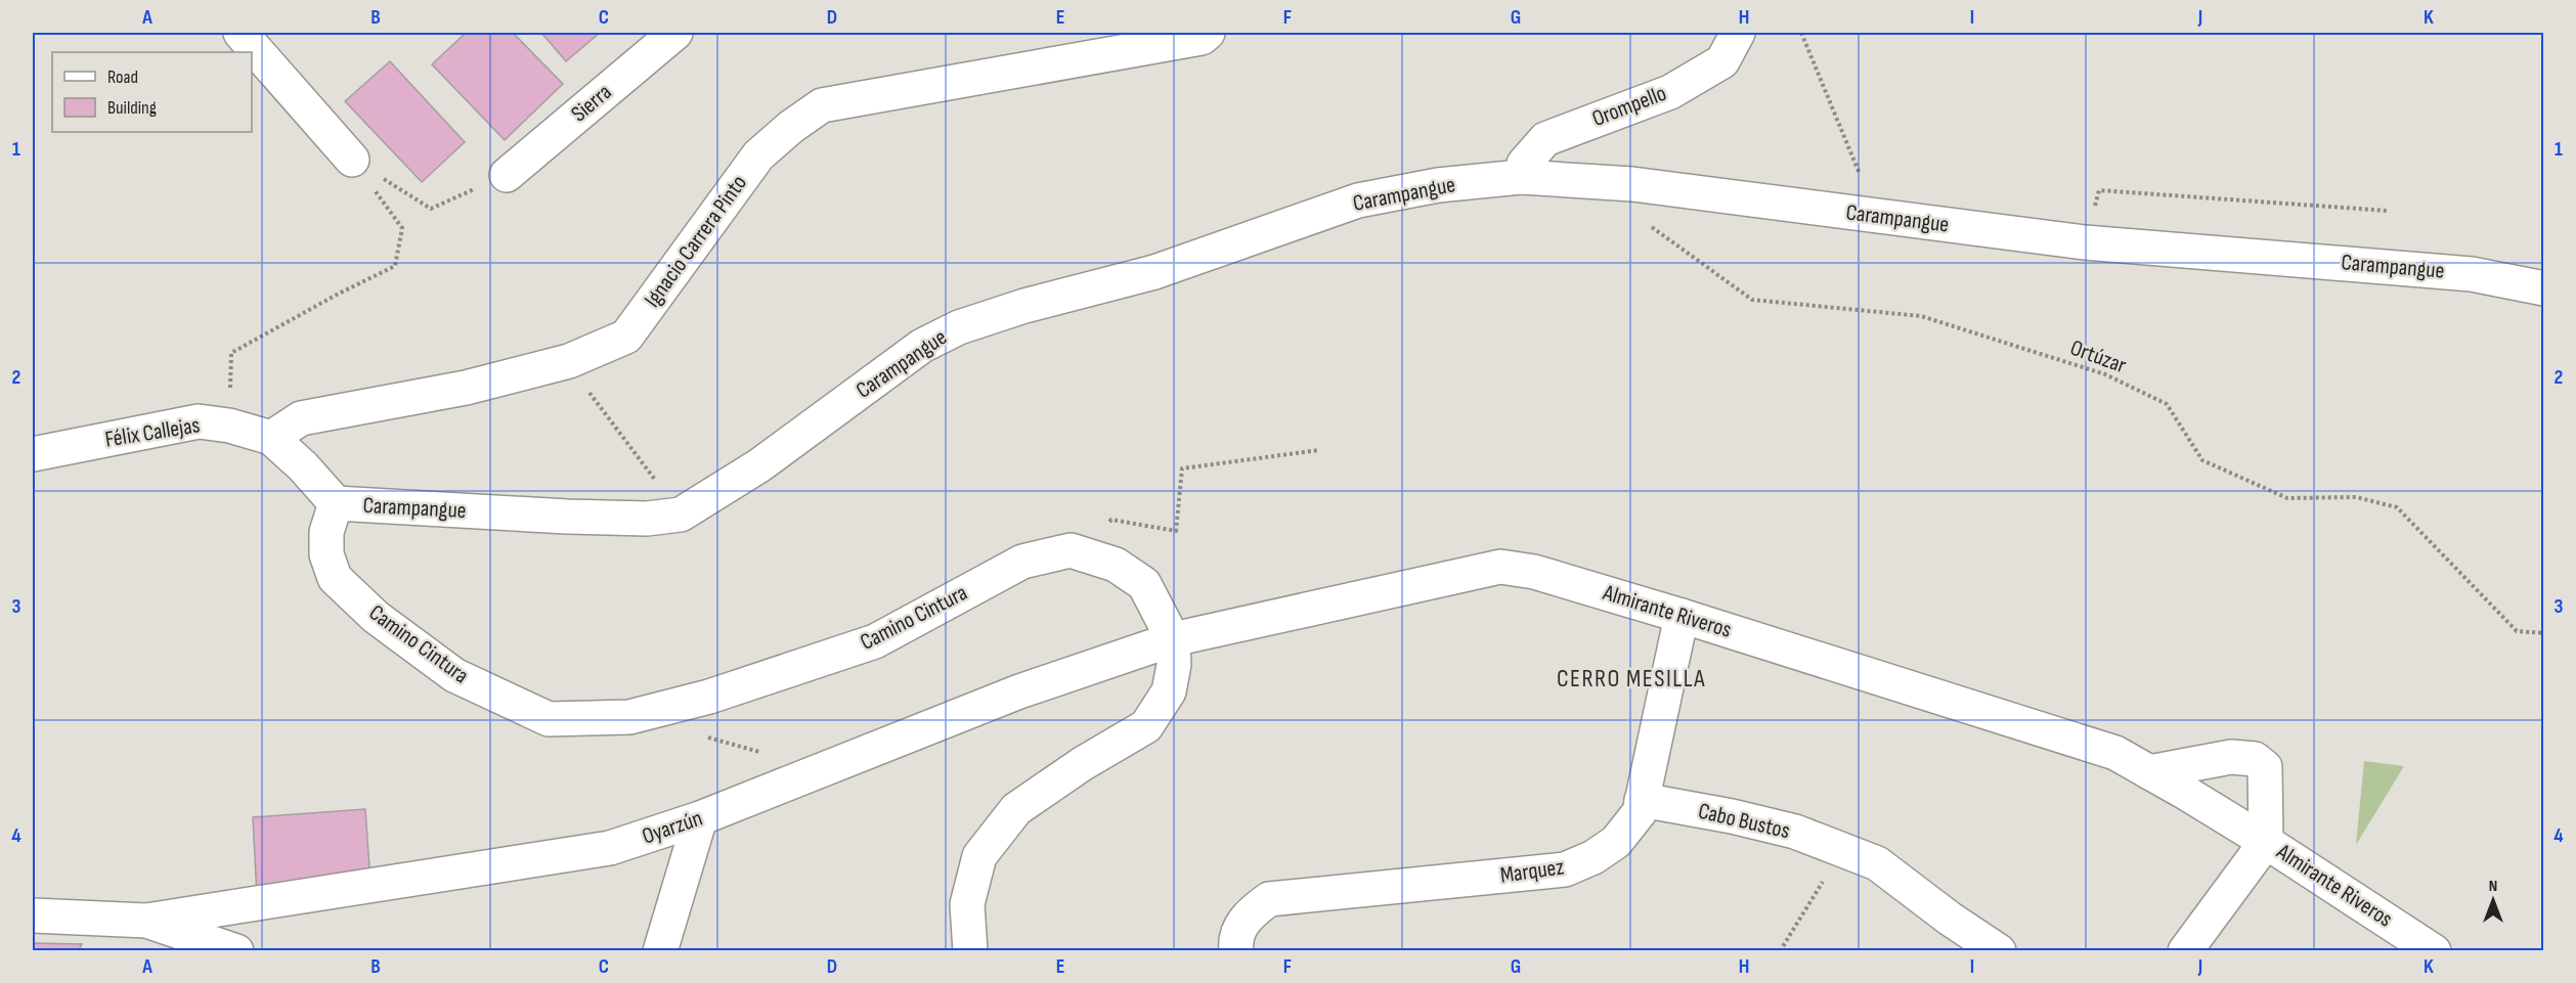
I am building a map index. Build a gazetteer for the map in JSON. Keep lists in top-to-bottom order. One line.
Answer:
{"streets":{"main road":["Sierra","Orompello","Carampangue","Ignacio Carrera Pinto","Félix Callejas","Almirante Riveros","Camino Cintura","Cabo Bustos","Oyarzún","Marquez"],"path":["Ortúzar"]},"crossings":[["Orompello","Carampangue"],["Carampangue","Camino Cintura"],["Ignacio Carrera Pinto","Félix Callejas"],["Almirante Riveros","Oyarzún"],["Almirante Riveros","Marquez"],["Cabo Bustos","Marquez"]],"districts":["CERRO MESILLA"],"legend":["Road","Building"],"north":"top","grid":{"columns":["A","B","C","D","E","F","G","H","I","J","K"],"rows":["1","2","3","4"]}}
